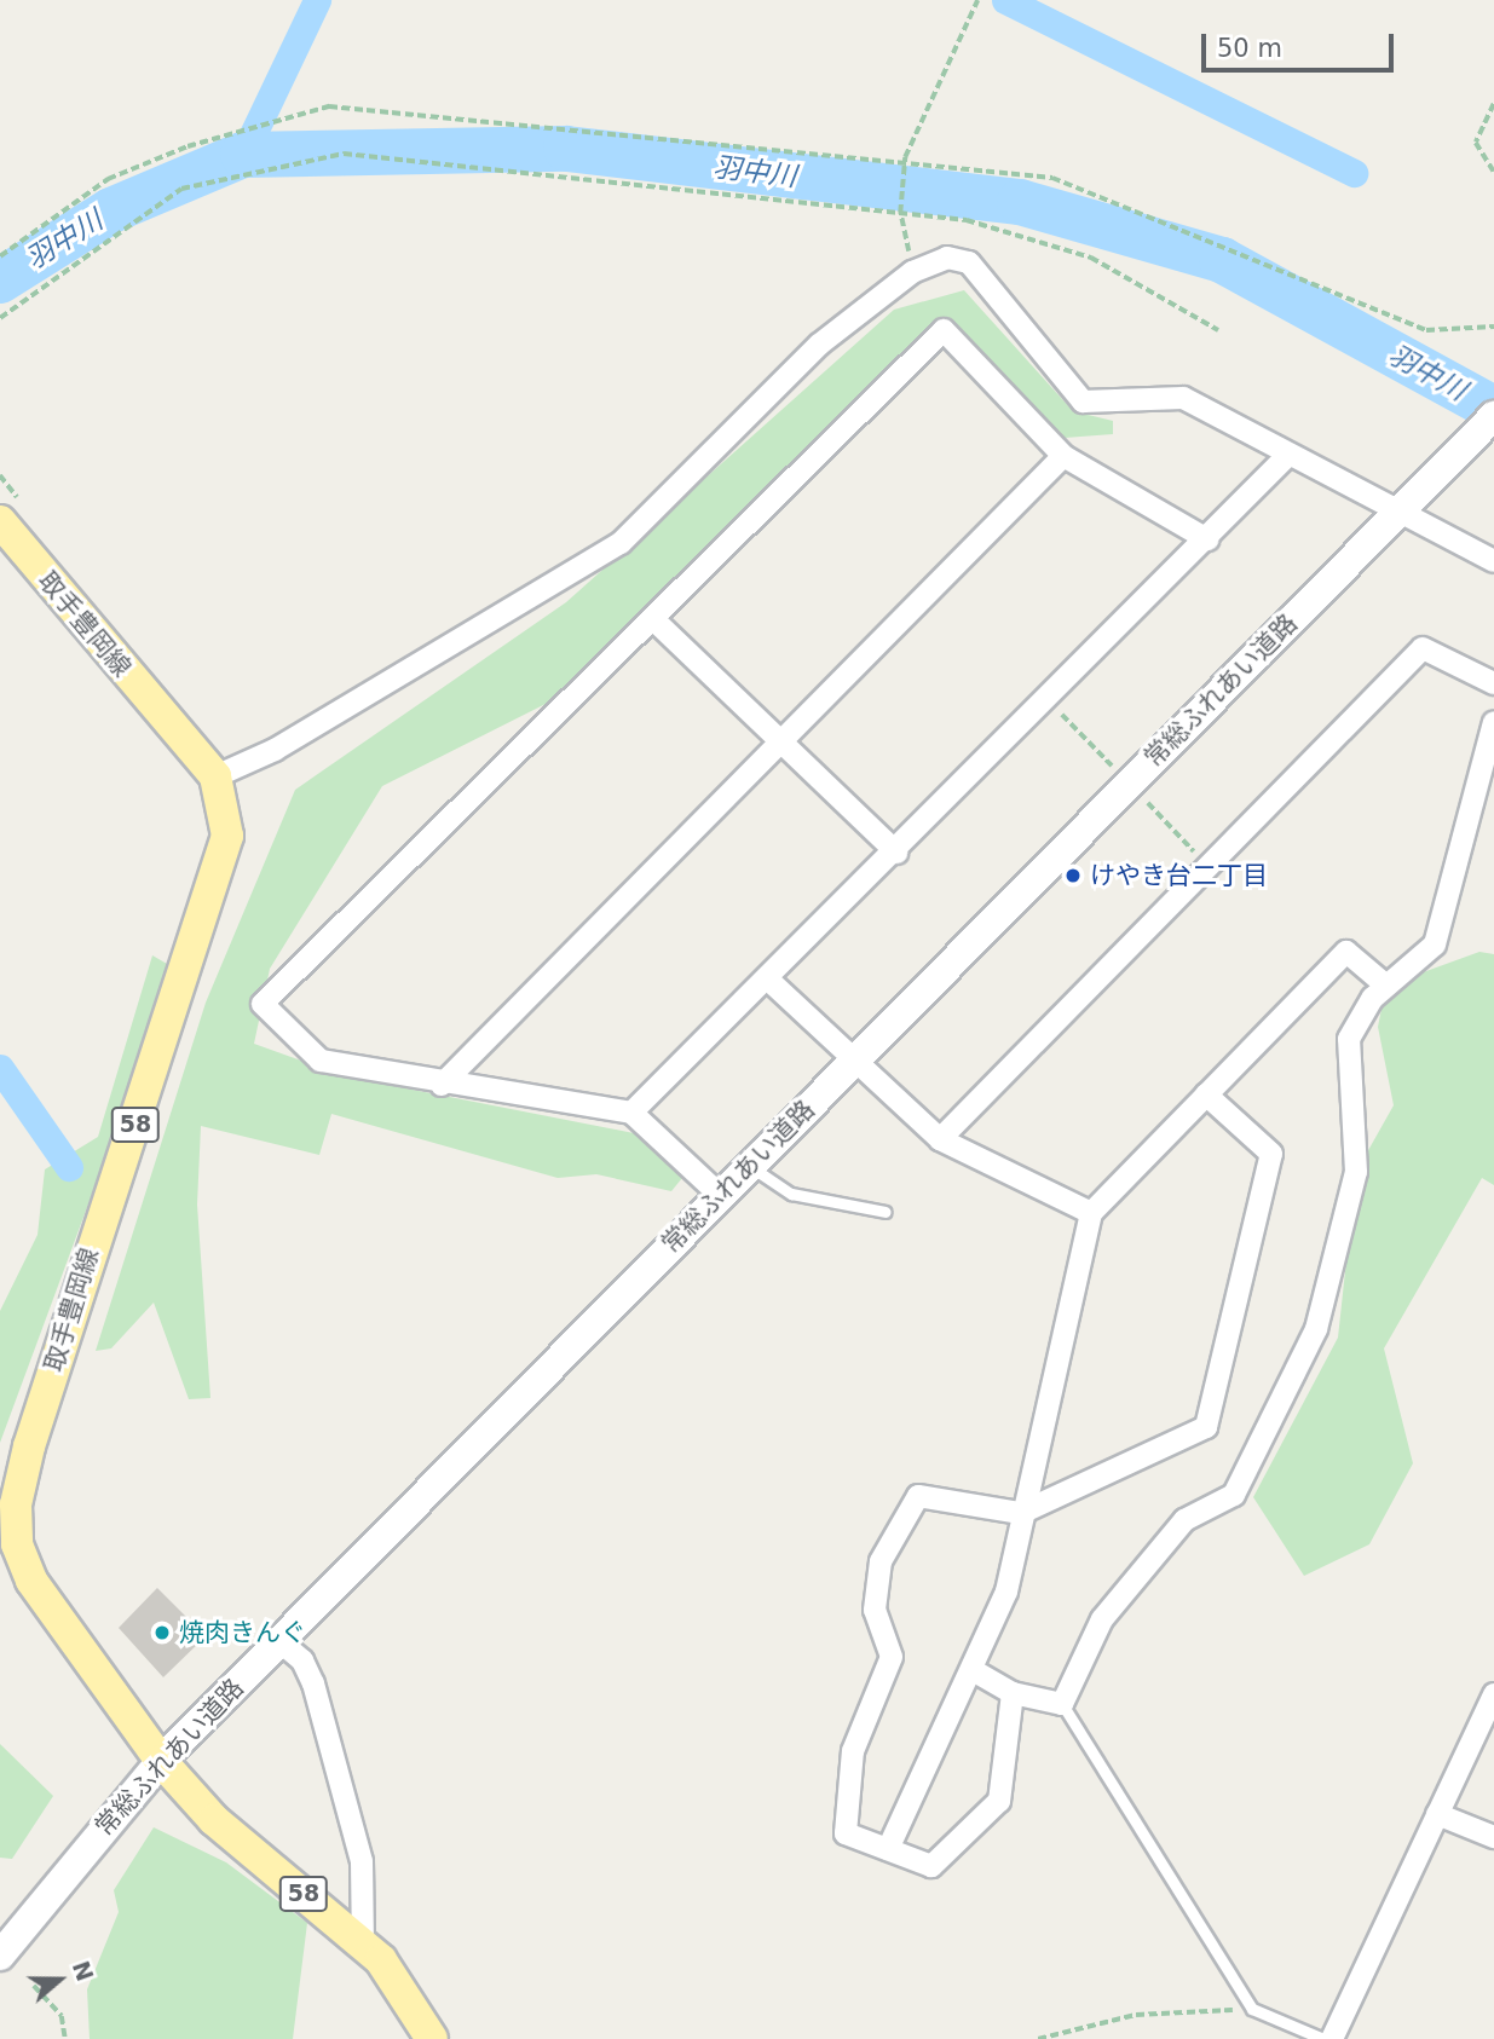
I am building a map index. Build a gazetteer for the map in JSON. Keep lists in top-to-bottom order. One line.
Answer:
{"streets":{"main road":["取手豊岡線","58"],"street":["常総ふれあい道路"]},"crossings":[["取手豊岡線","常総ふれあい道路"]],"water":["羽中川"],"places":["けやき台二丁目","焼肉きんぐ"],"scale_bar":"50 m","north":"right"}
